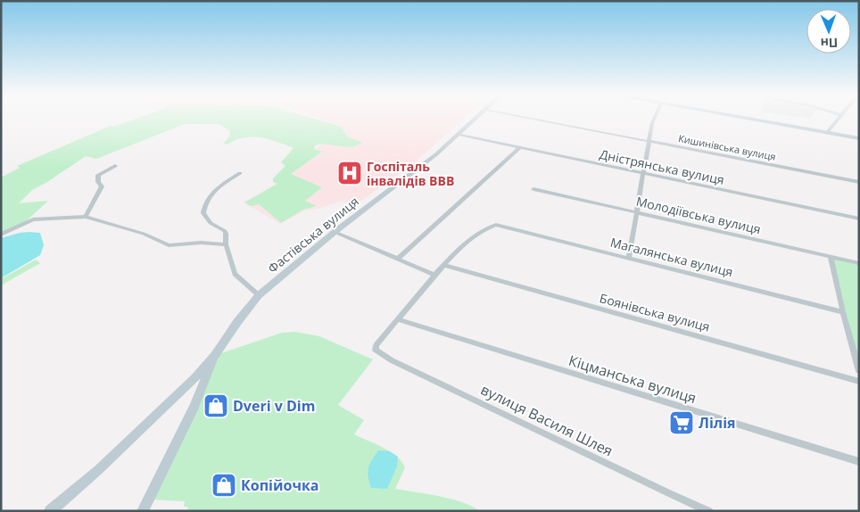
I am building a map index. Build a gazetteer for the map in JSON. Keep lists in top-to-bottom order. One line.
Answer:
{"streets":{"main road":["Фастівська вулиця"],"street":["Кишинівська вулиця","Дністрянська вулиця","Молодіївська вулиця","Магалянська вулиця","Боянівська вулиця","Кіцманська вулиця","вулиця Василя Шлея"]},"crossings":[["Дністрянська вулиця","Фастівська вулиця"],["Магалянська вулиця","Боянівська вулиця"],["Кіцманська вулиця","вулиця Василя Шлея"]],"places":{"hospital":["Госпіталь інвалідів ВВВ"],"shop":["Dveri v Dim","Копійочка"],"supermarket":["Лілія"]},"north":"bottom"}
